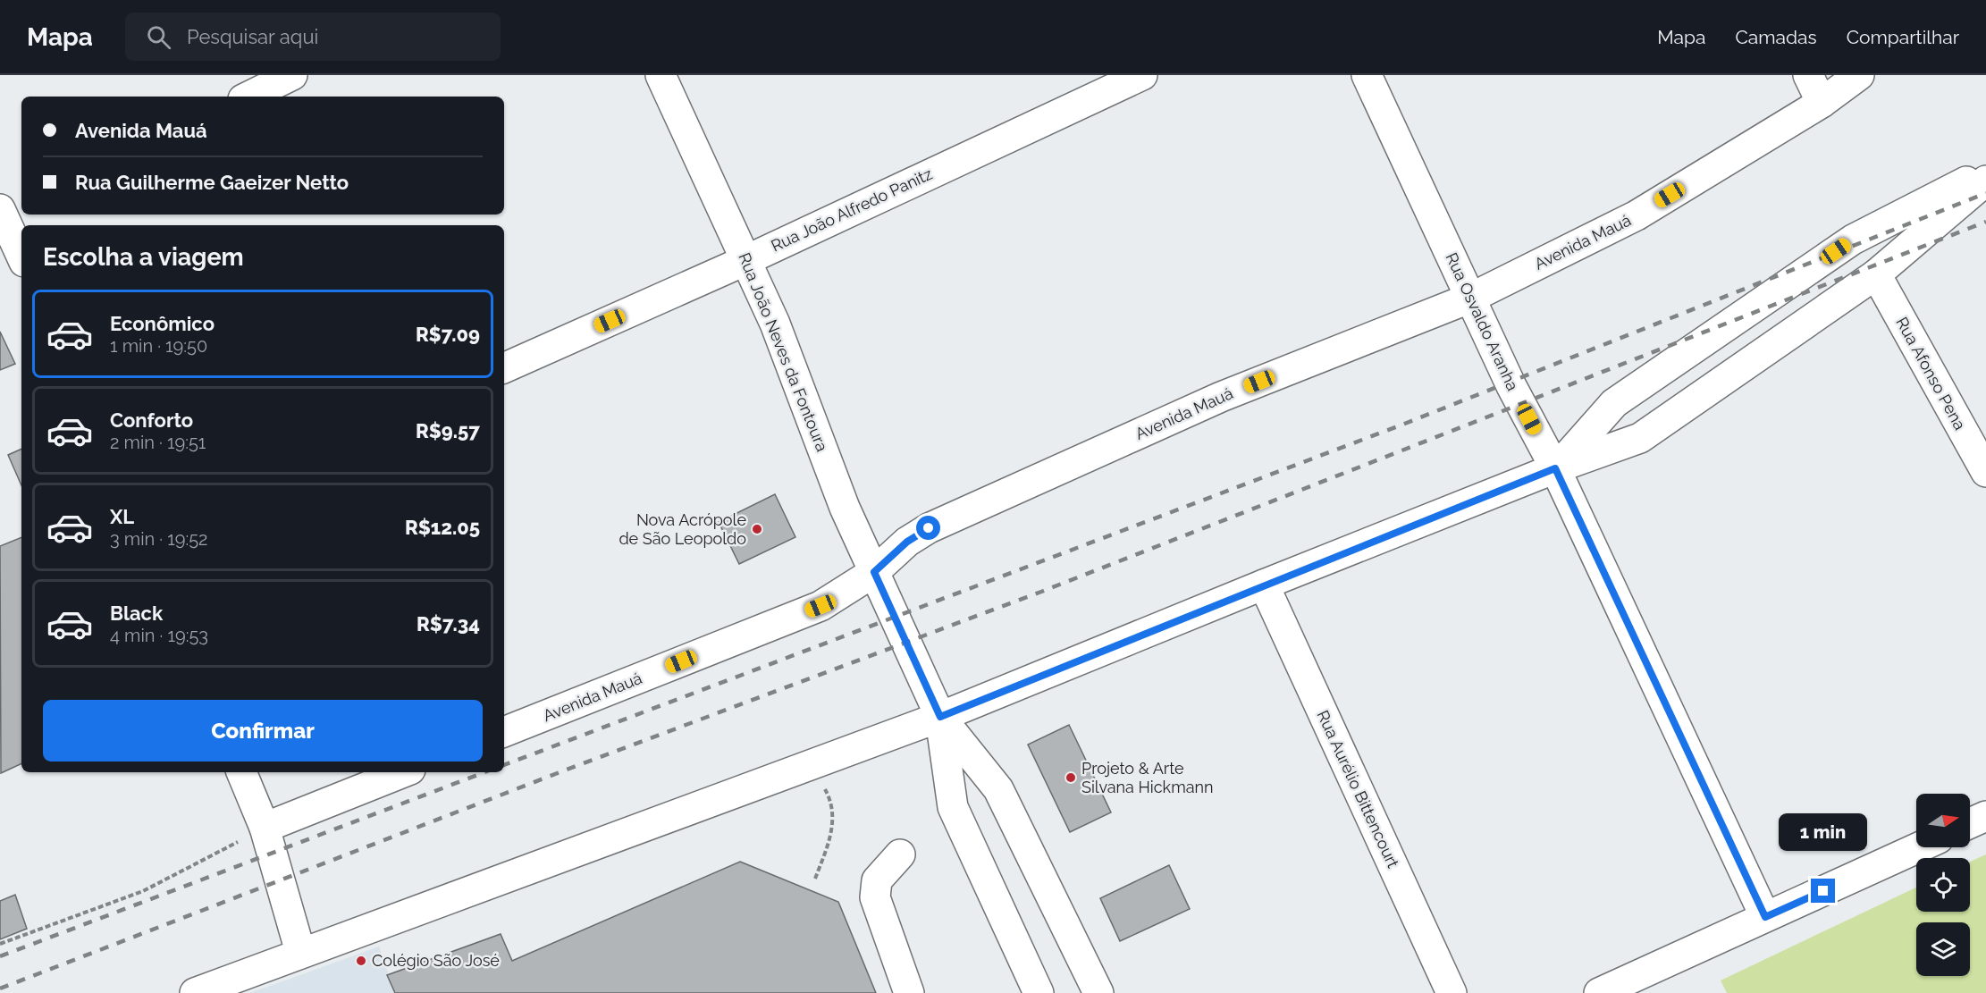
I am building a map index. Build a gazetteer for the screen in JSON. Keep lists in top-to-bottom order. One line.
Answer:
{"streets":{"main road":["Rua João Alfredo Panitz","Avenida Mauá","Rua Osvaldo Aranha","Rua João Neves da Fontoura","Rua Afonso Pena","Rua Aurélio Bittencourt"]},"crossings":[["Rua João Alfredo Panitz","Rua João Neves da Fontoura"],["Avenida Mauá","Rua Osvaldo Aranha"],["Avenida Mauá","Rua João Neves da Fontoura"]],"places":["Nova Acrópole de São Leopoldo","Projeto & Arte Silvana Hickmann","Colégio São José"],"north":"right","page":{"header":"Mapa","search":"Pesquisar aqui","nav":["Mapa","Camadas","Compartilhar"],"banner":["Avenida Mauá","Rua Guilherme Gaeizer Netto"],"heading":"Escolha a viagem","list":[{"name":"Econômico","note":"1 min · 19:50","value":"R$7.09"},{"name":"Conforto","note":"2 min · 19:51","value":"R$9.57"},{"name":"XL","note":"3 min · 19:52","value":"R$12.05"},{"name":"Black","note":"4 min · 19:53","value":"R$7.34"}],"buttons":"Confirmar","bubble":"1 min"}}
